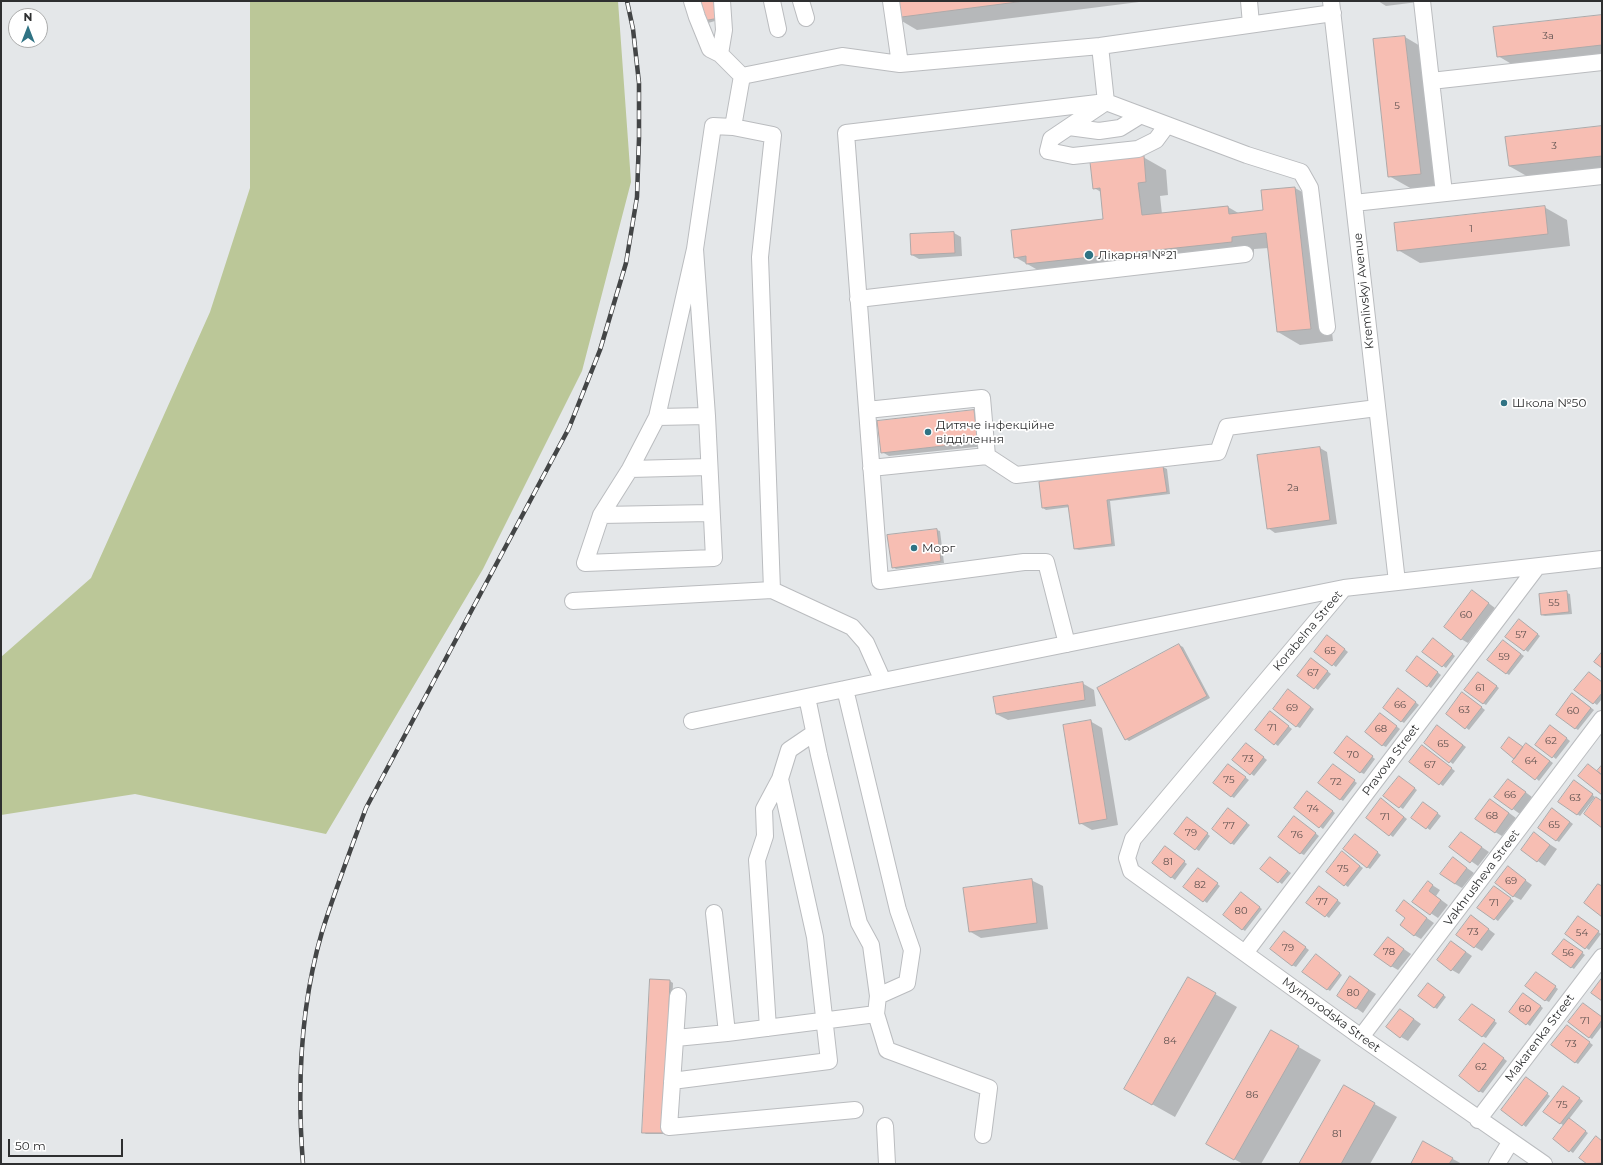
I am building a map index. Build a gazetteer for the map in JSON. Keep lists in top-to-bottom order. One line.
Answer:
{"streets":{"street":["Kremlivskyi Avenue","Korabelna Street","Pravova Street","Vakhrusheva Street","Myrhorodska Street","Makarenka Street"]},"crossings":[["Kremlivskyi Avenue","Korabelna Street"],["Korabelna Street","Pravova Street"],["Korabelna Street","Myrhorodska Street"],["Pravova Street","Myrhorodska Street"],["Vakhrusheva Street","Myrhorodska Street"],["Myrhorodska Street","Makarenka Street"]],"places":["Лікарня №21","Школа №50","Дитяче інфекційне відділення","Морг"],"house_numbers":["3а","5","3","1","2а","55","60","57","65","59","67","61","66","69","63","60","71","68","62","65","70","73","64","67","75","72","66","63","74","68","71","65","77","79","76","81","75","69","82","77","71","80","73","54","79","78","56","80","60","71","84","73","62","86","75","81"],"scale_bar":"50 m","north":"top"}
